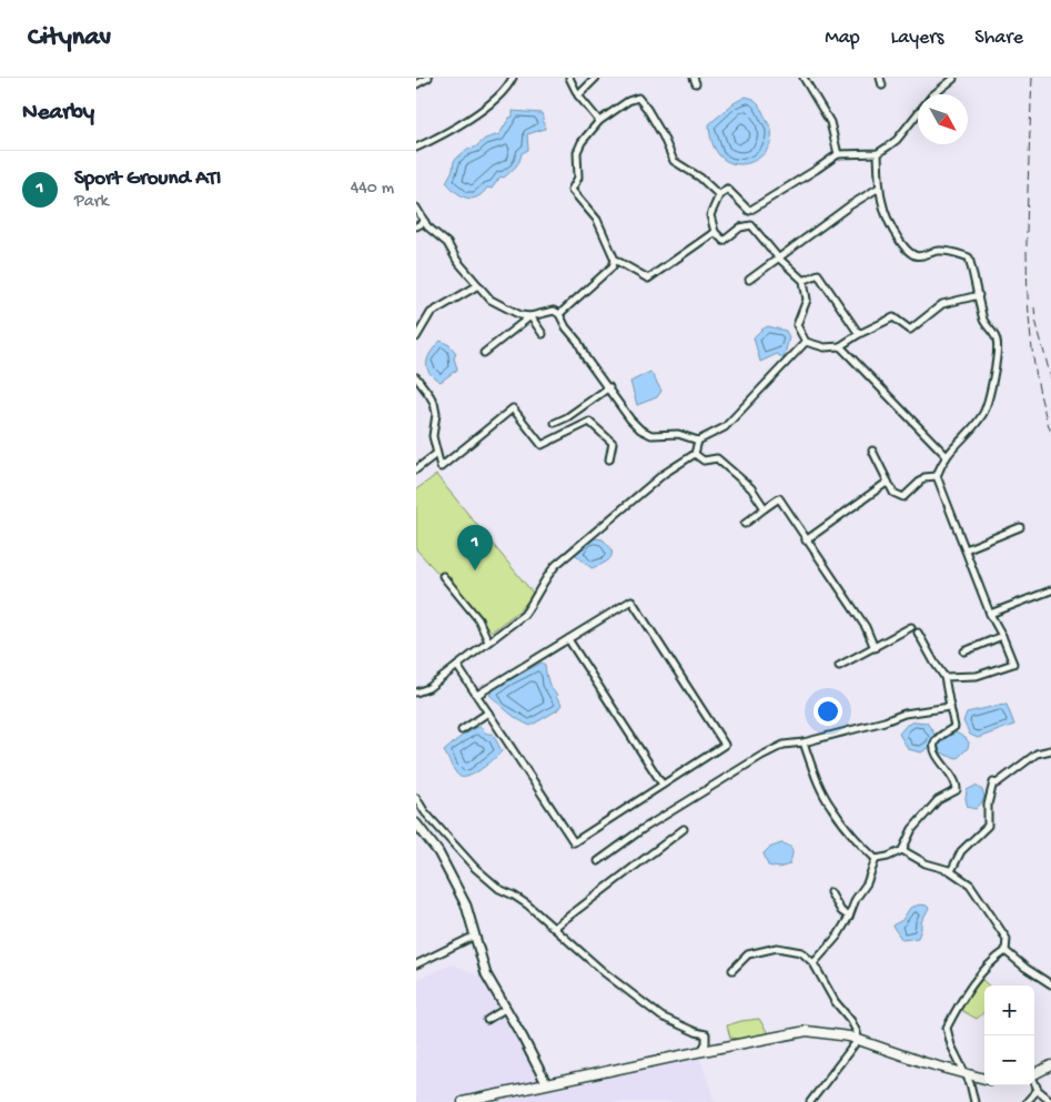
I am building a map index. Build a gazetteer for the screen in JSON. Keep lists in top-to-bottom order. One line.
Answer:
{"north":"bottom right","page":{"header":"Citynav","nav":["Map","Layers","Share"],"heading":"Nearby","list":[{"mark":"1","name":"Sport Ground ATI","note":"Park","value":"440 m"}],"pins":"1","map_buttons":["+","−"]}}
